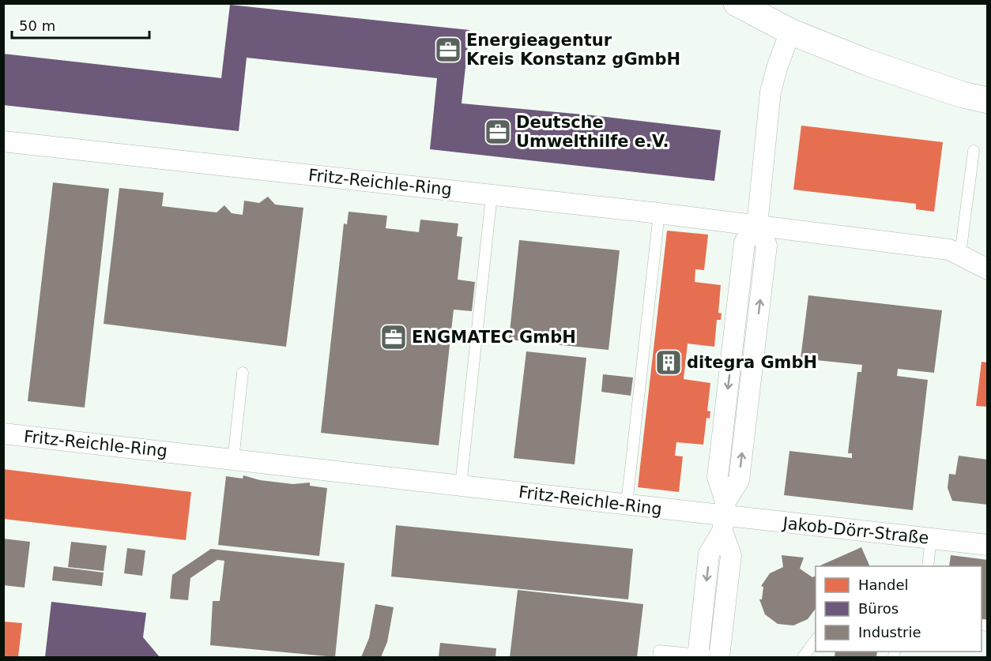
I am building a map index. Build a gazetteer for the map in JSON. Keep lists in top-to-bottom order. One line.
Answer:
{"streets":{"street":["Fritz-Reichle-Ring","Jakob-Dörr-Straße"]},"crossings":[["Fritz-Reichle-Ring","Jakob-Dörr-Straße"]],"places":{"office":["Energieagentur Kreis Konstanz gGmbH","Deutsche Umwelthilfe e.V.","ENGMATEC GmbH"],"building":["ditegra GmbH"]},"legend":["Handel","Büros","Industrie"],"scale_bar":"50 m"}
